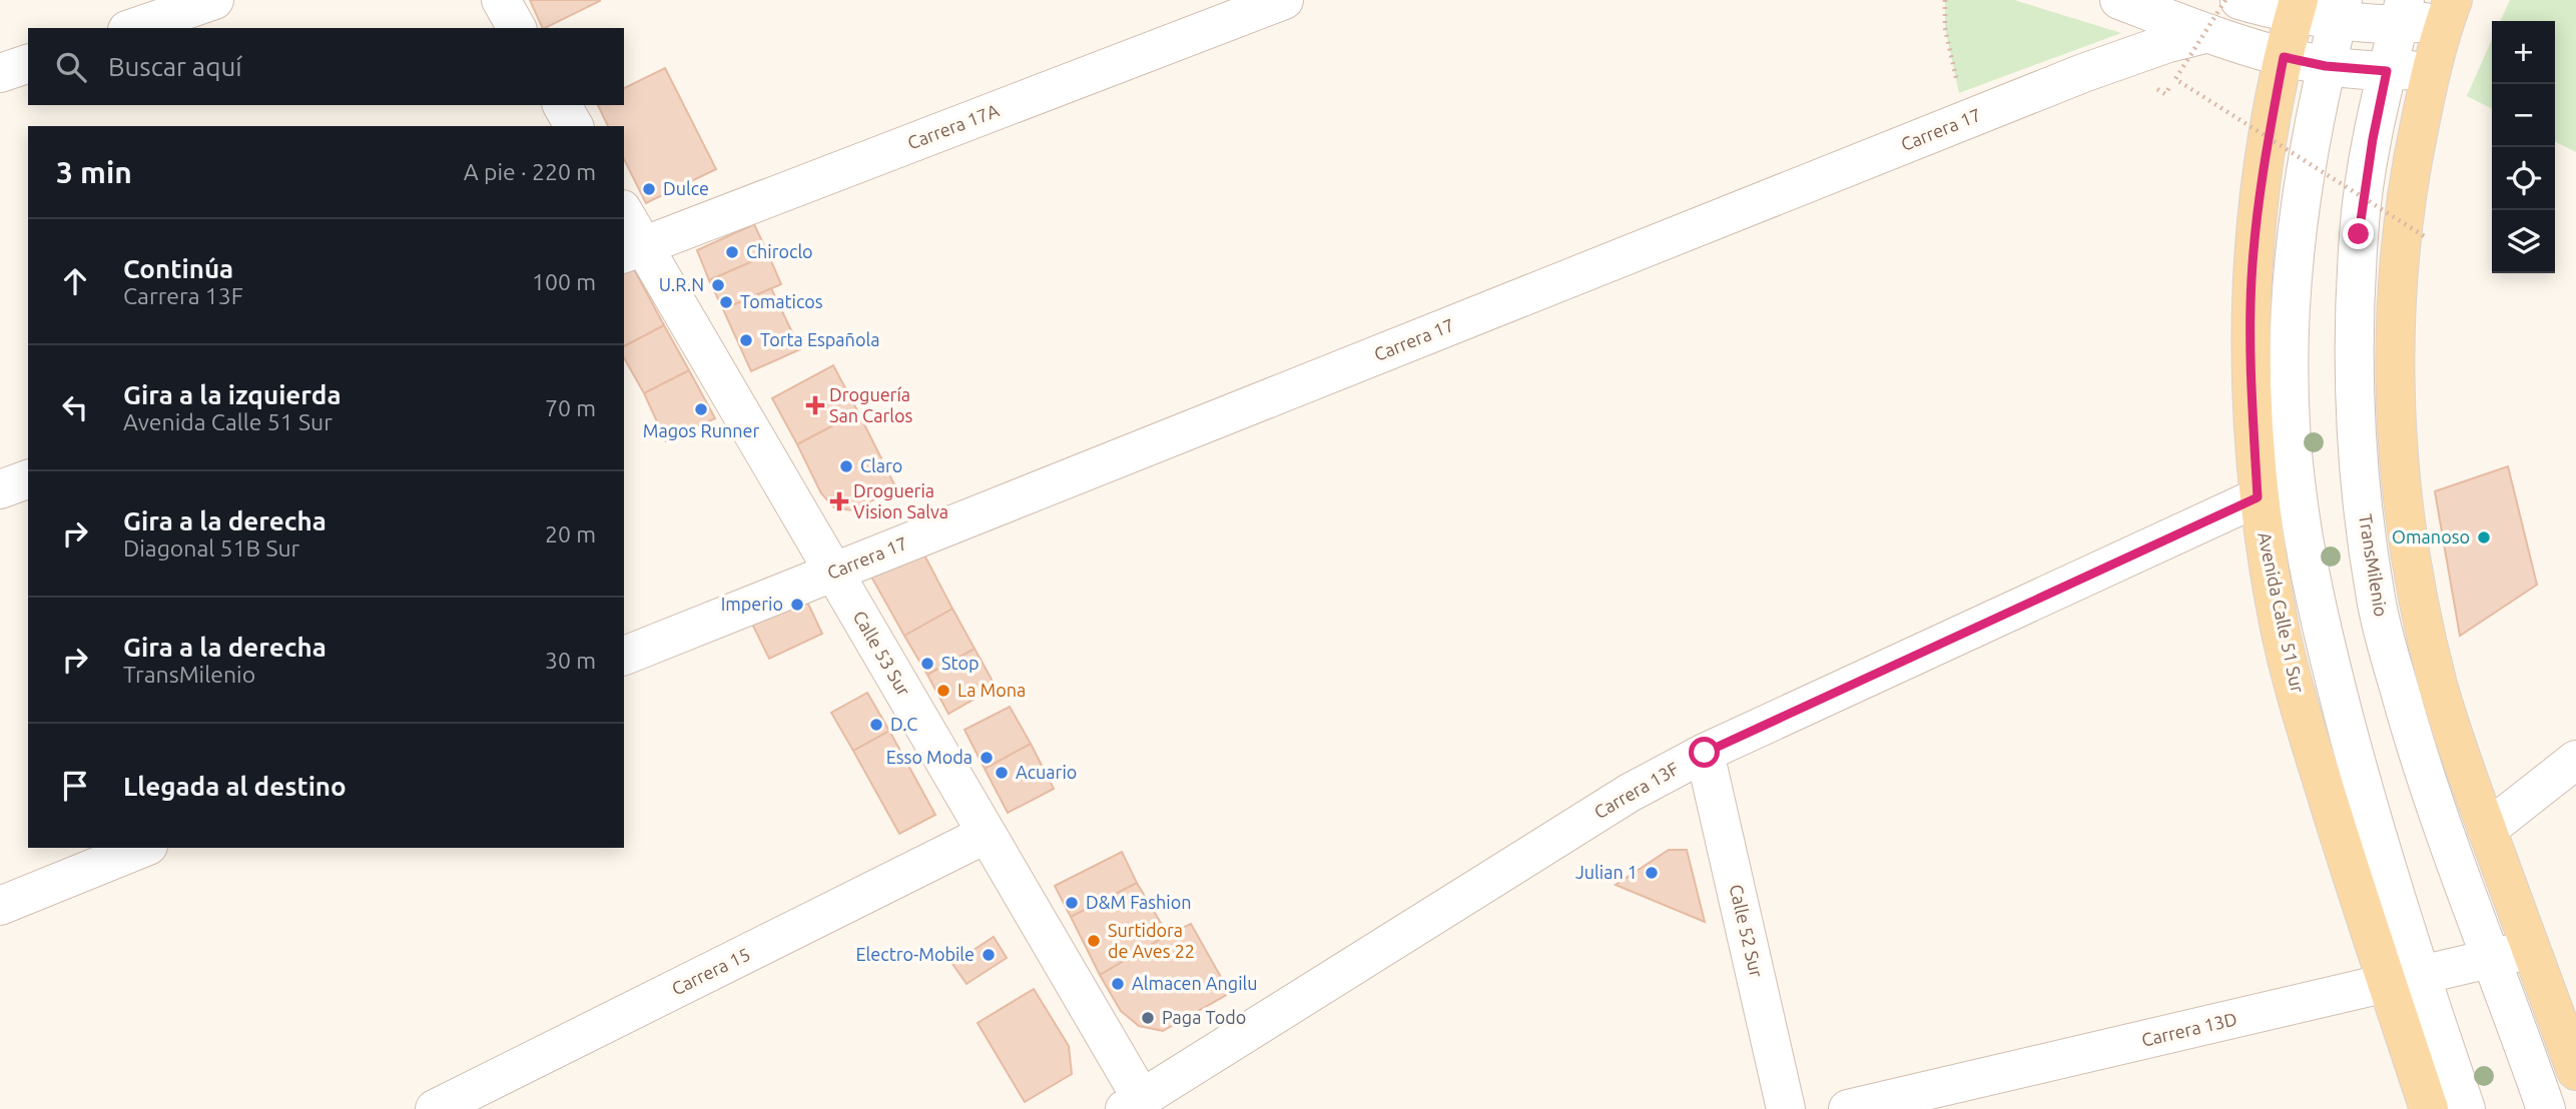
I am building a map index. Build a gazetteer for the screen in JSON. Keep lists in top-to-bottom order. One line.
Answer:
{"streets":{"main road":["Avenida Calle 51 Sur"],"street":["Carrera 17A","Carrera 17","TransMilenio","Calle 53 Sur","Carrera 13F","Calle 52 Sur","Carrera 15","Carrera 13D"]},"crossings":[["Carrera 17A","Calle 53 Sur"],["Carrera 17","Calle 53 Sur"],["TransMilenio","Carrera 13D"],["Avenida Calle 51 Sur","Carrera 13F"],["Avenida Calle 51 Sur","Carrera 13D"],["Calle 53 Sur","Carrera 13F"],["Calle 53 Sur","Carrera 15"],["Carrera 13F","Calle 52 Sur"]],"places":{"other":["Dulce","Chiroclo","U.R.N","Tomaticos","Torta Española","Magos Runner","Claro","Omanoso","Imperio","Stop","La Mona","D.C","Esso Moda","Acuario","Julian 1","D&M Fashion","Surtidora de Aves 22","Electro-Mobile","Almacen Angilu","Paga Todo"],"health":["Droguería San Carlos","Drogueria Vision Salva"]},"page":{"map_buttons":["+","−"],"search":"Buscar aquí","heading":["3 min","A pie · 220 m"],"list":[["Continúa","Carrera 13F","100 m"],["Gira a la izquierda","Avenida Calle 51 Sur","70 m"],["Gira a la derecha","Diagonal 51B Sur","20 m"],["Gira a la derecha","TransMilenio","30 m"],"Llegada al destino"]}}
